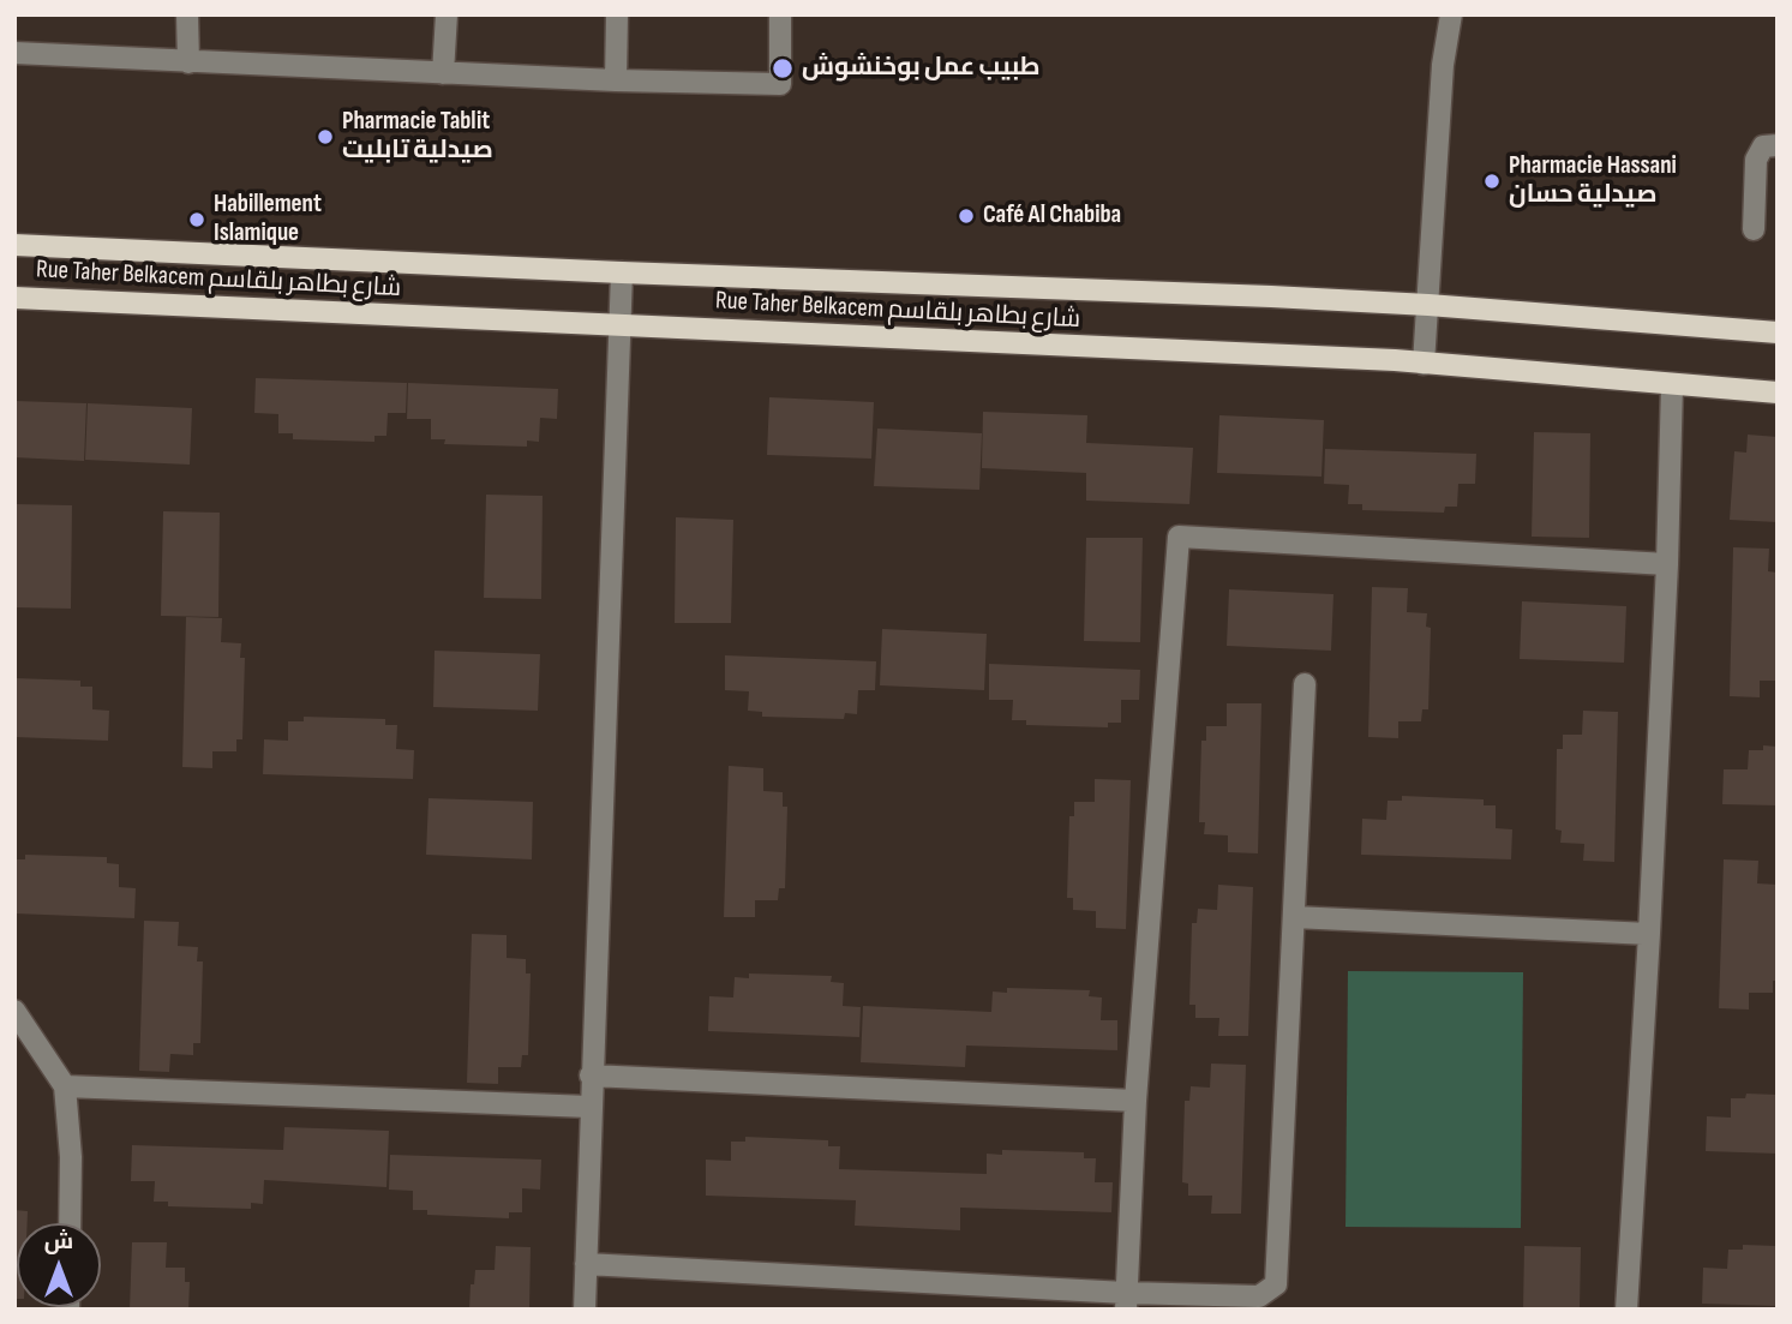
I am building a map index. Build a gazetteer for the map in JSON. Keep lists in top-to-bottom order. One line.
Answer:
{"streets":{"main road":["Rue Taher Belkacem شارع بطاهر بلقاسم"]},"places":["طبيب عمل بوخنشوش","Pharmacie Tablit صيدلية تابليت","Pharmacie Hassani صيدلية حسان","Café Al Chabiba","Habillement Islamique"],"north":"top"}
